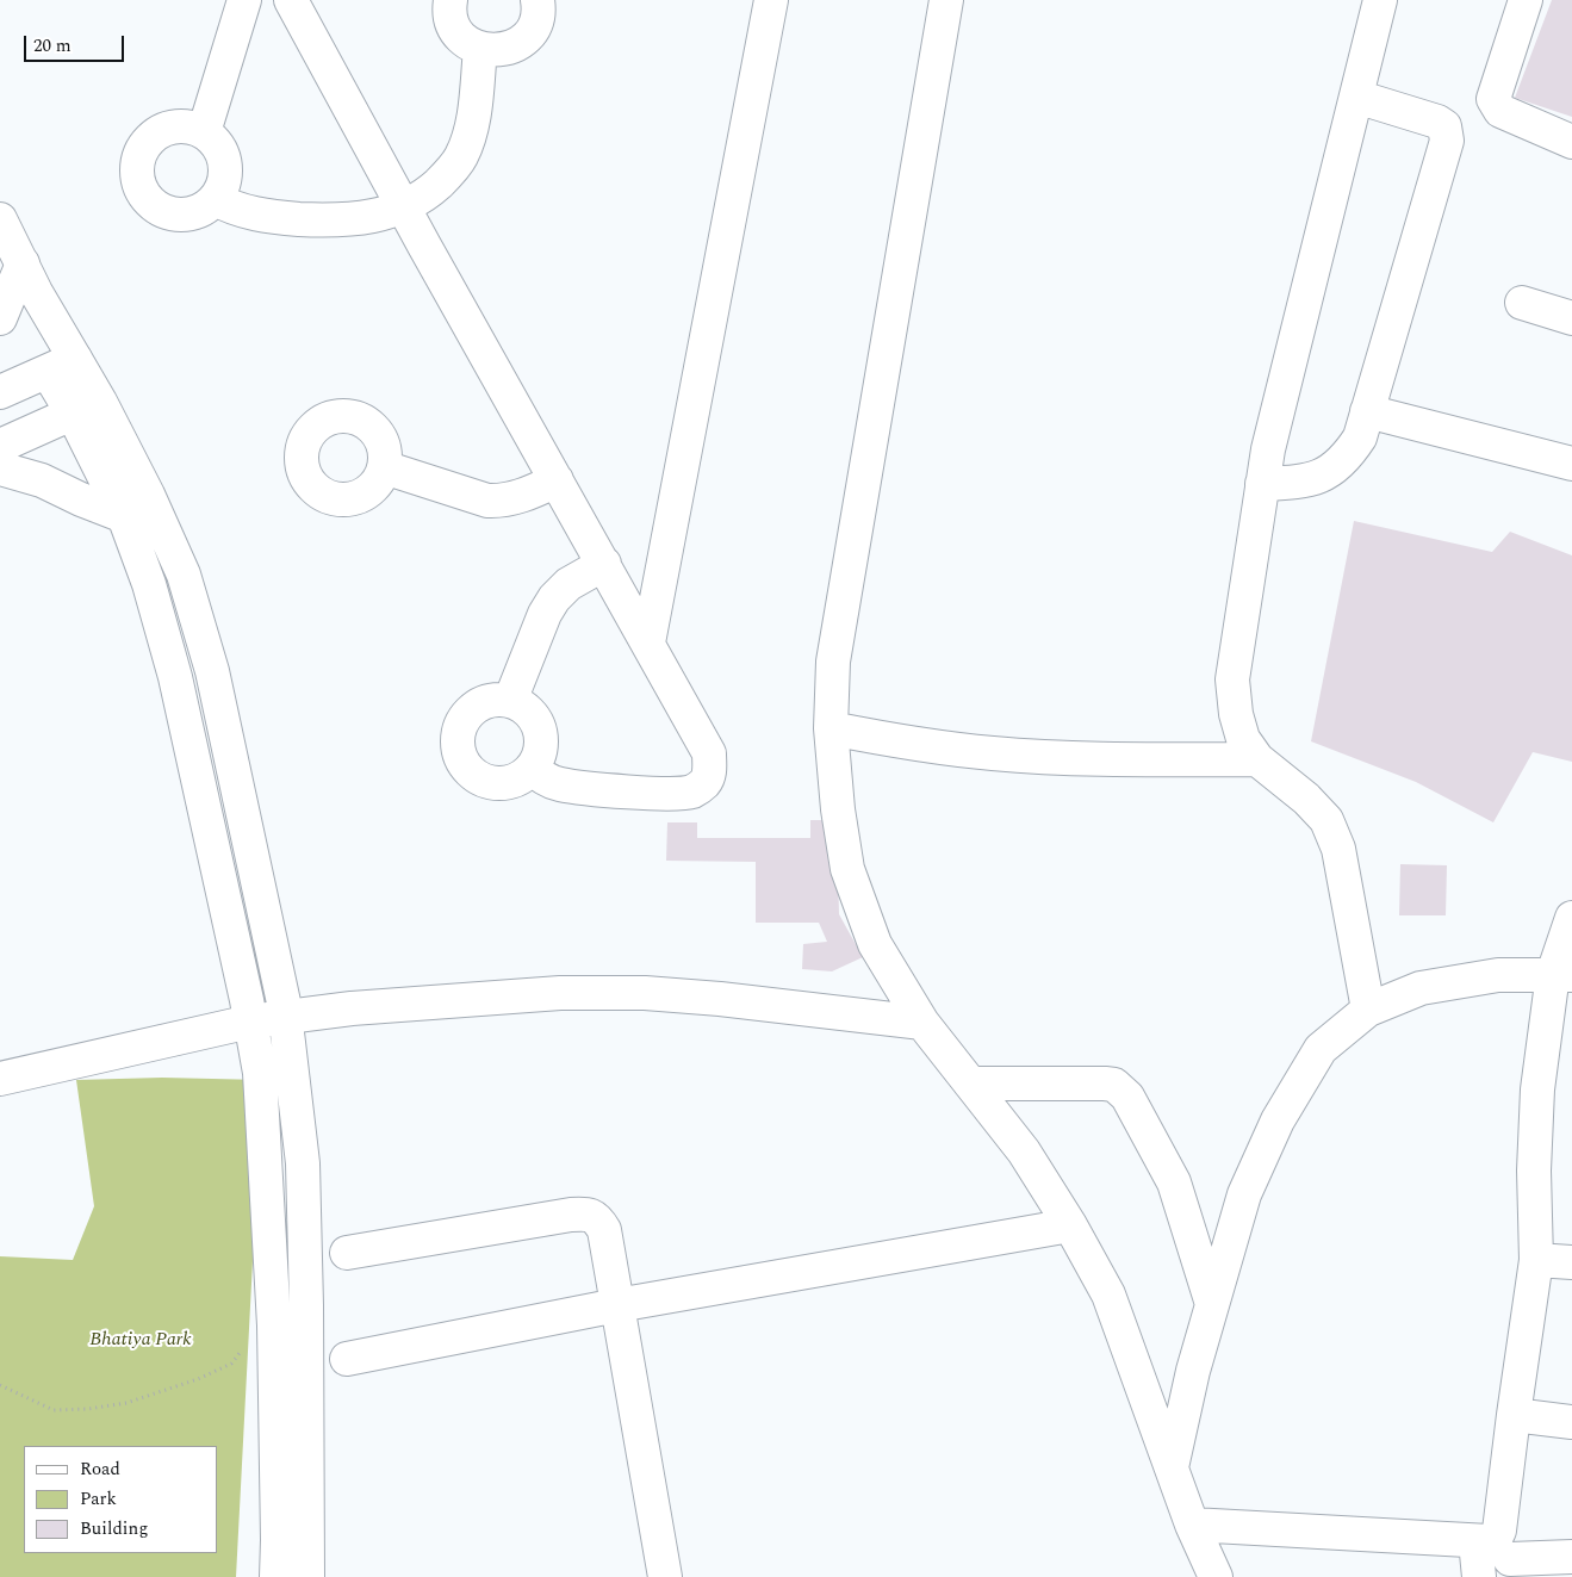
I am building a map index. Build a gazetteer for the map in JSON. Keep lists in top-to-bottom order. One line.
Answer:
{"parks":["Bhatiya Park"],"legend":["Road","Park","Building"],"scale_bar":"20 m"}
